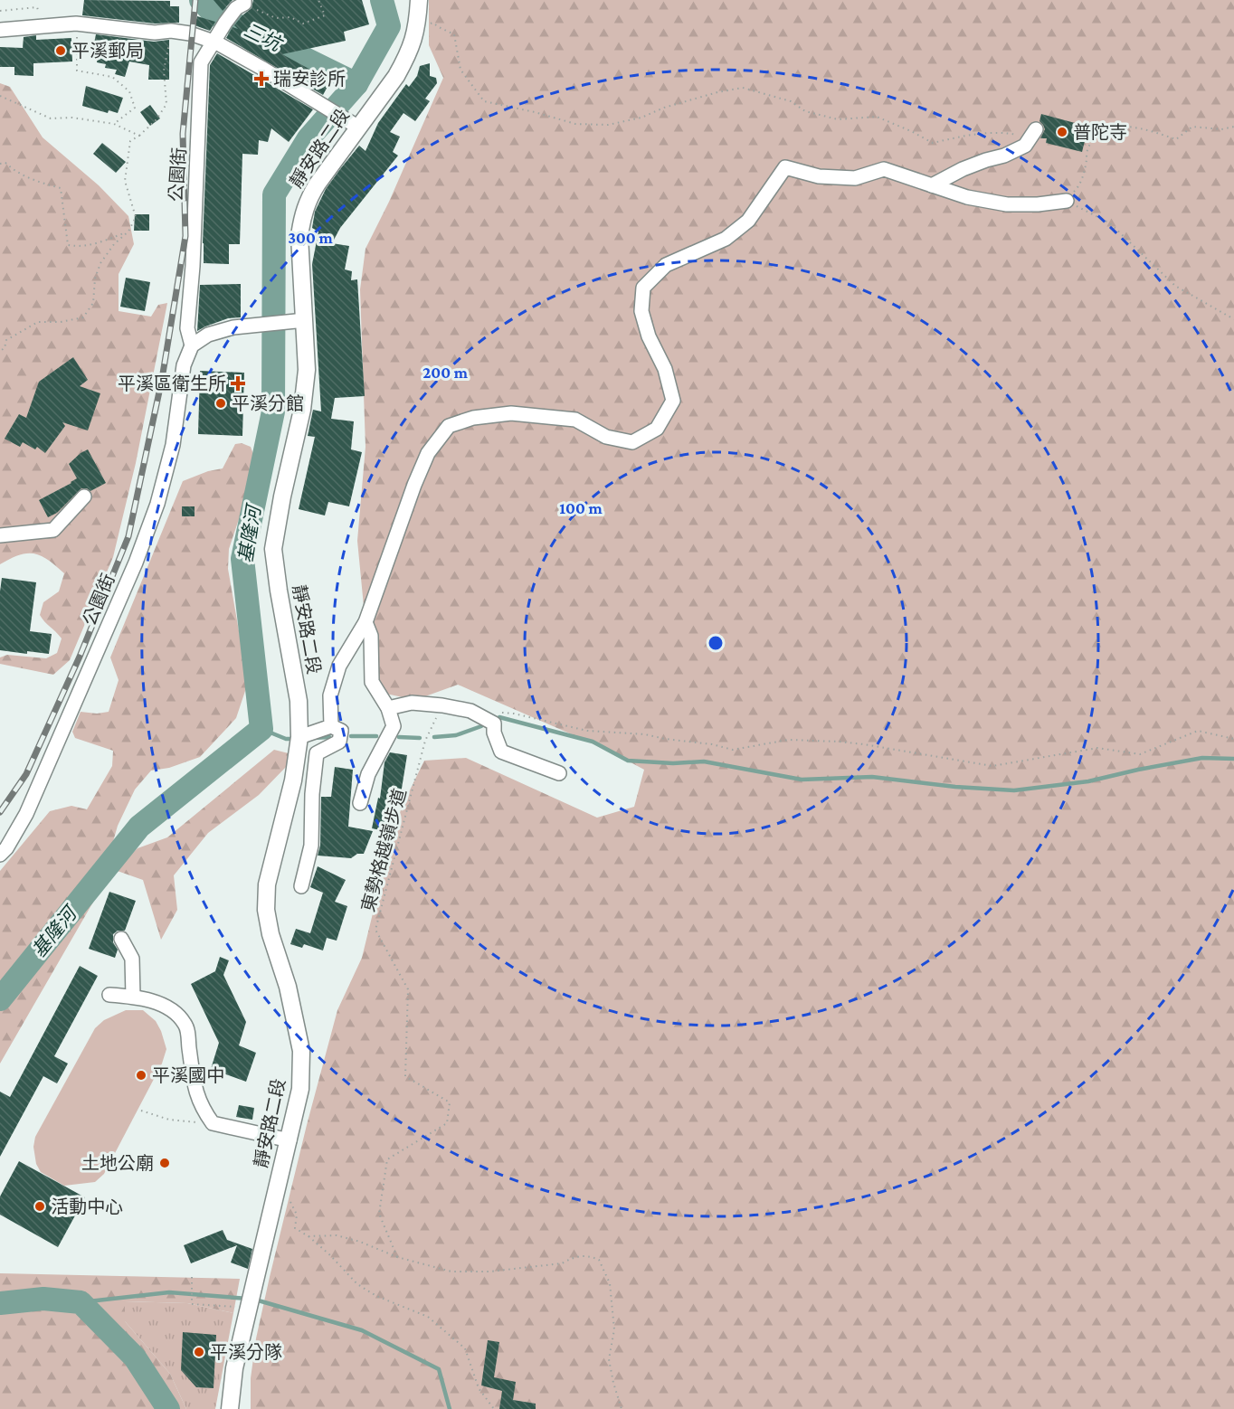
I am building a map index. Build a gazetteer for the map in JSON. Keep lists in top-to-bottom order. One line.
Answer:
{"streets":{"main road":["靜安路二段"],"street":["公園街"],"path":["東勢格越嶺步道"]},"water":["三坑","基隆河"],"places":{"other":["平溪郵局","普陀寺","平溪分館","平溪國中","土地公廟","活動中心","平溪分隊"],"health":["瑞安診所","平溪區衛生所"]},"rings":["300 m","200 m","100 m"]}
